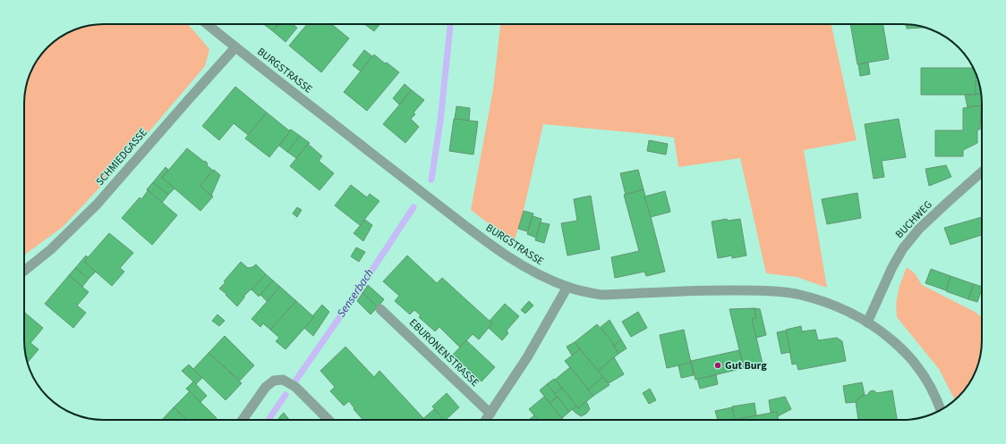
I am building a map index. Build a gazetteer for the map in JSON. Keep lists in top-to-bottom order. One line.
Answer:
{"streets":{"street":["BURGSTRASSE","SCHMIEDGASSE","BUCHWEG","EBURONENSTRASSE"]},"crossings":[["BURGSTRASSE","SCHMIEDGASSE"],["BURGSTRASSE","BUCHWEG"]],"water":["Senserbach"],"places":["Gut Burg"]}
